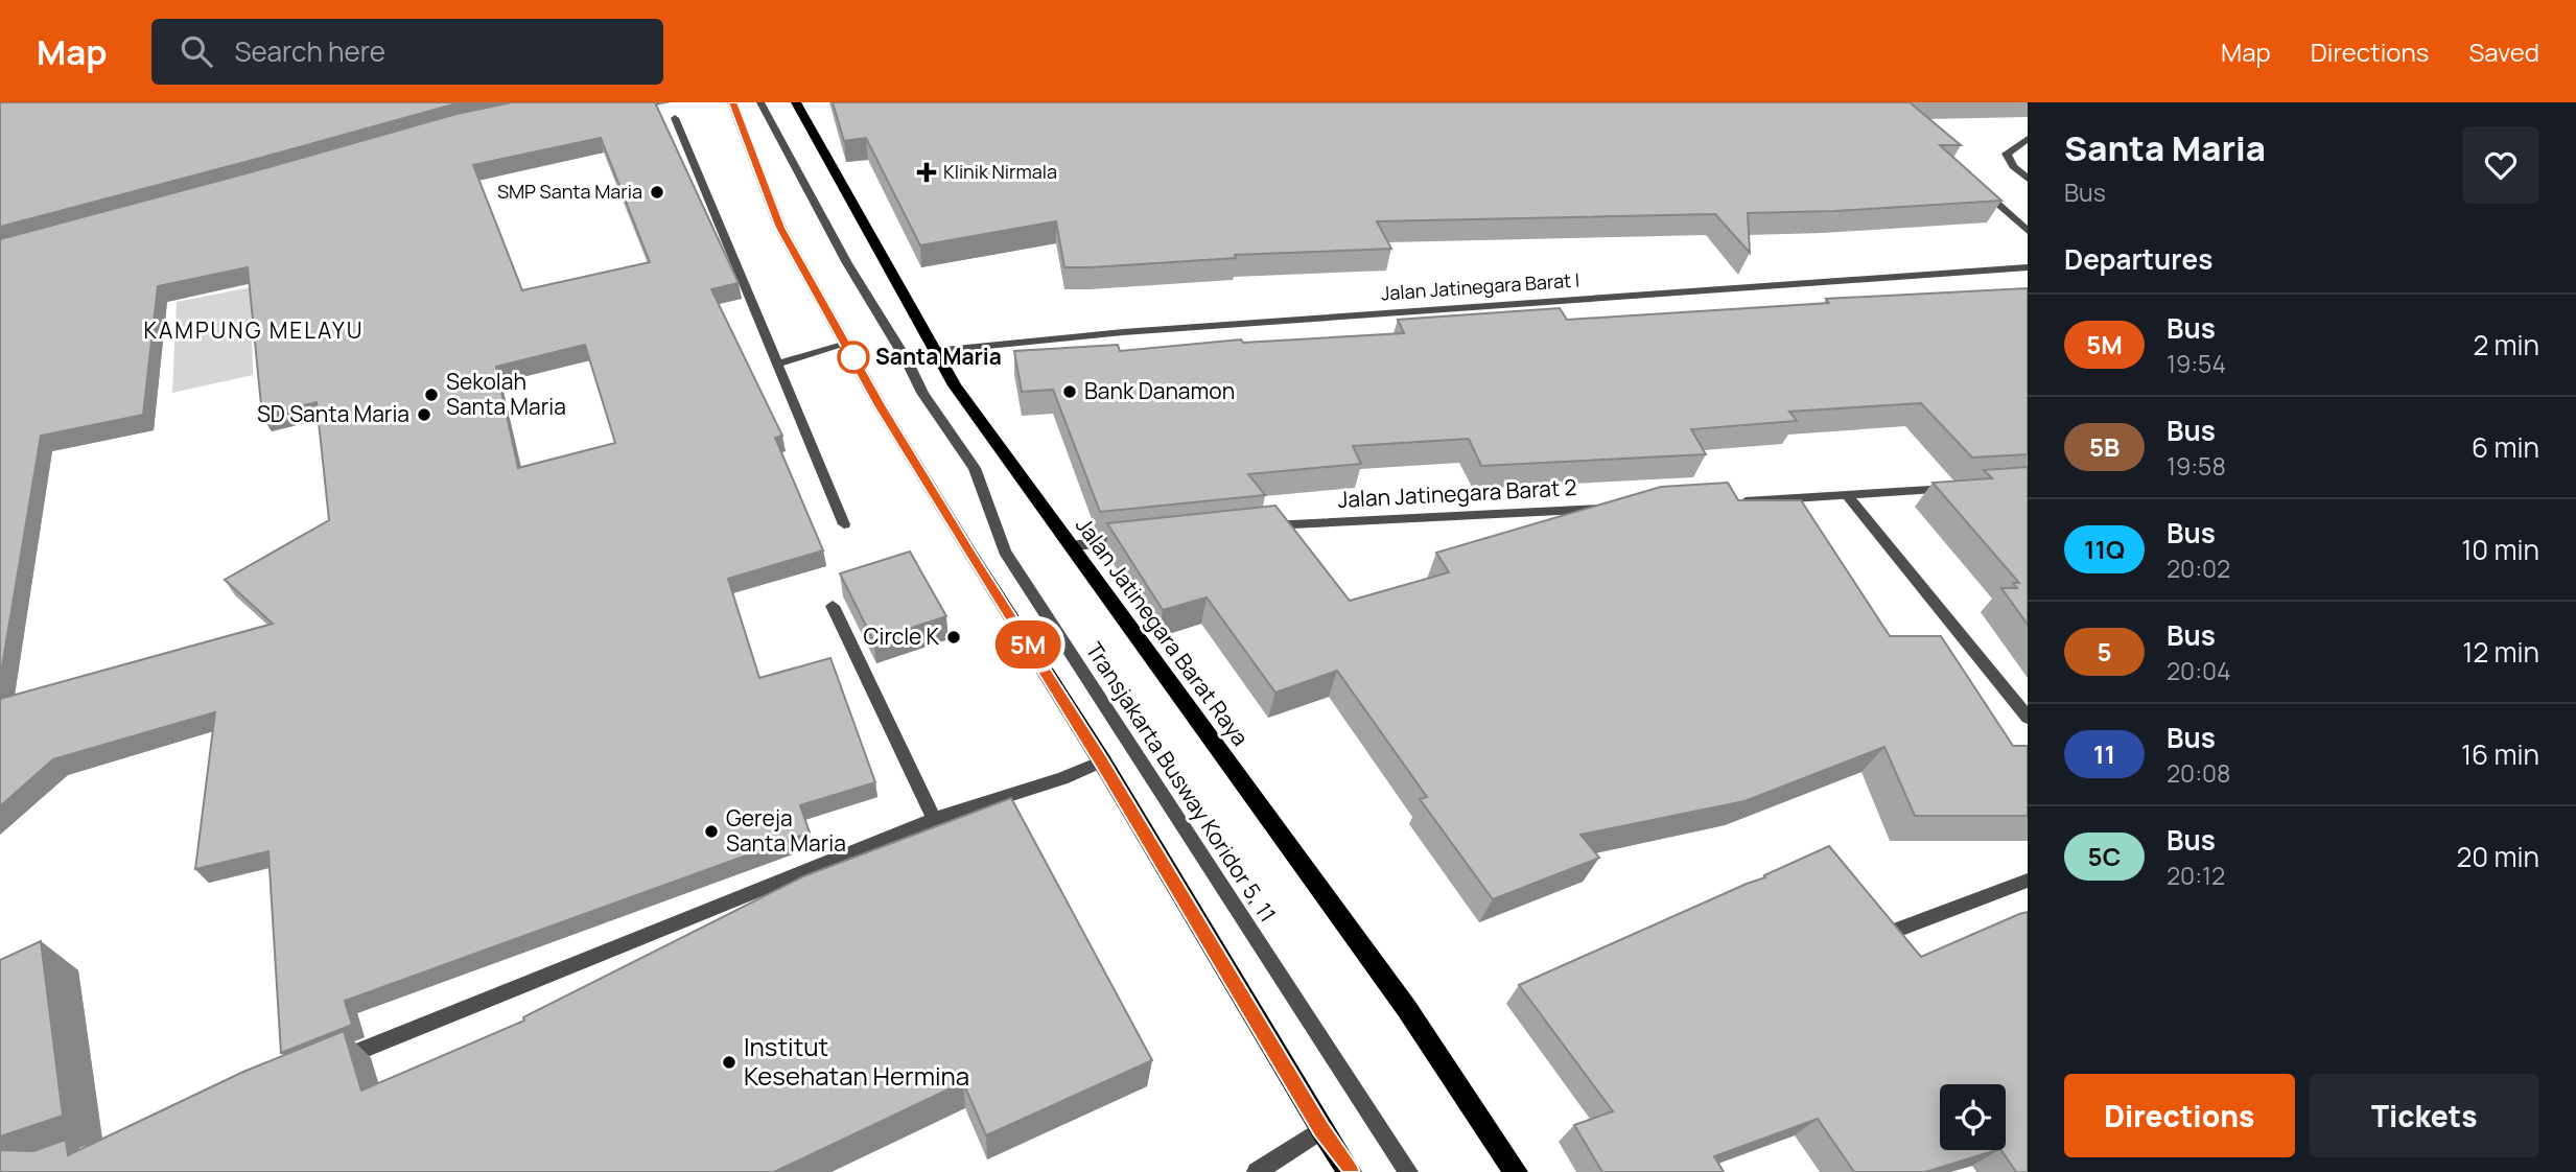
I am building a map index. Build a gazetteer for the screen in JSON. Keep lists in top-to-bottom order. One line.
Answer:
{"streets":{"main road":["Jalan Jatinegara Barat Raya"],"street":["Jalan Jatinegara Barat I","Jalan Jatinegara Barat 2","Transjakarta Busway Koridor 5, 11"]},"crossings":[["Jalan Jatinegara Barat I","Jalan Jatinegara Barat Raya"]],"districts":["KAMPUNG MELAYU"],"places":{"health":["Klinik Nirmala"],"other":["SMP Santa Maria","Santa Maria","Bank Danamon","Sekolah Santa Maria","SD Santa Maria","Circle K","Gereja Santa Maria","Institut Kesehatan Hermina"]},"lines":["bus line 5M"],"page":{"header":"Map","search":"Search here","nav":["Map","Directions","Saved"],"on_map":"5M","heading":[["Santa Maria","Bus"],"Departures"],"list":[{"mark":"5M","name":"Bus","note":"19:54","value":"2 min"},{"mark":"5B","name":"Bus","note":"19:58","value":"6 min"},{"mark":"11Q","name":"Bus","note":"20:02","value":"10 min"},{"mark":"5","name":"Bus","note":"20:04","value":"12 min"},{"mark":"11","name":"Bus","note":"20:08","value":"16 min"},{"mark":"5C","name":"Bus","note":"20:12","value":"20 min"}],"buttons":["Directions","Tickets"]}}
